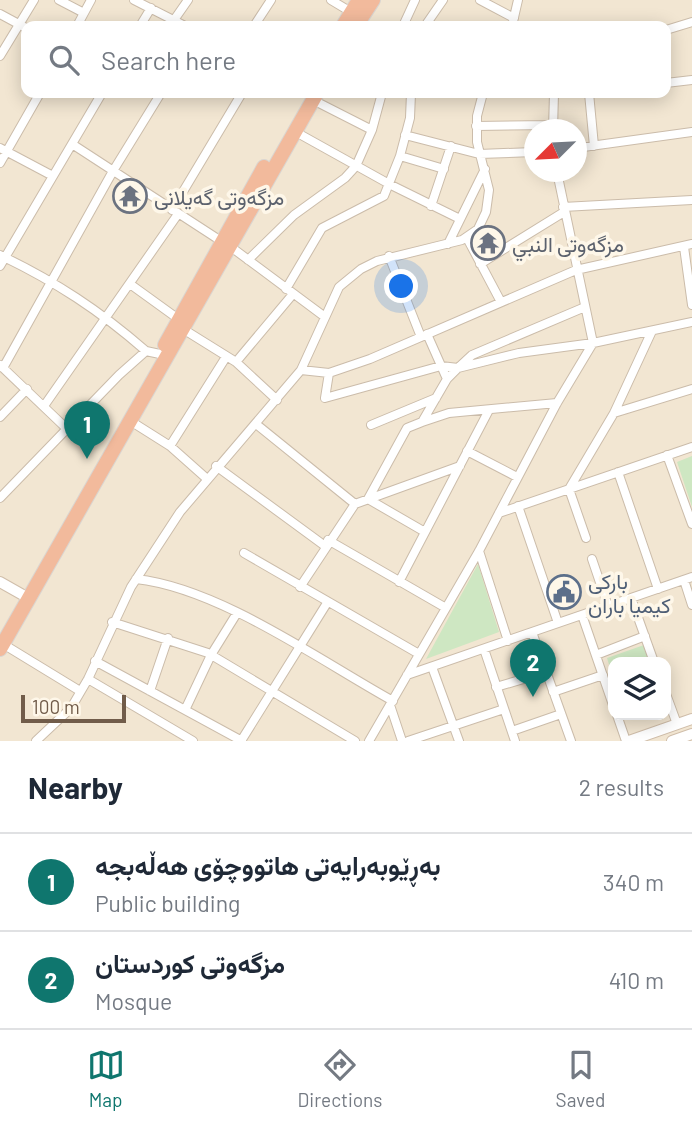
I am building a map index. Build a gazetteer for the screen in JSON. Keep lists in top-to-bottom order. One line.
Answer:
{"places":{"temple":["مزگەوتی گەیلانی","مزگەوتی النبي"],"public building":["باركى كيميا باران"]},"scale_bar":"100 m","north":"bottom left","page":{"search":"Search here","pins":["1","2"],"scale":"100 m","heading":["Nearby","2 results"],"list":[{"mark":"1","name":"بەڕێوبەرایەتی هاتووچۆی هەڵەبجە","note":"Public building","value":"340 m"},{"mark":"2","name":"مزگەوتی کوردستان","note":"Mosque","value":"410 m"}],"nav":["Map","Directions","Saved"]}}
